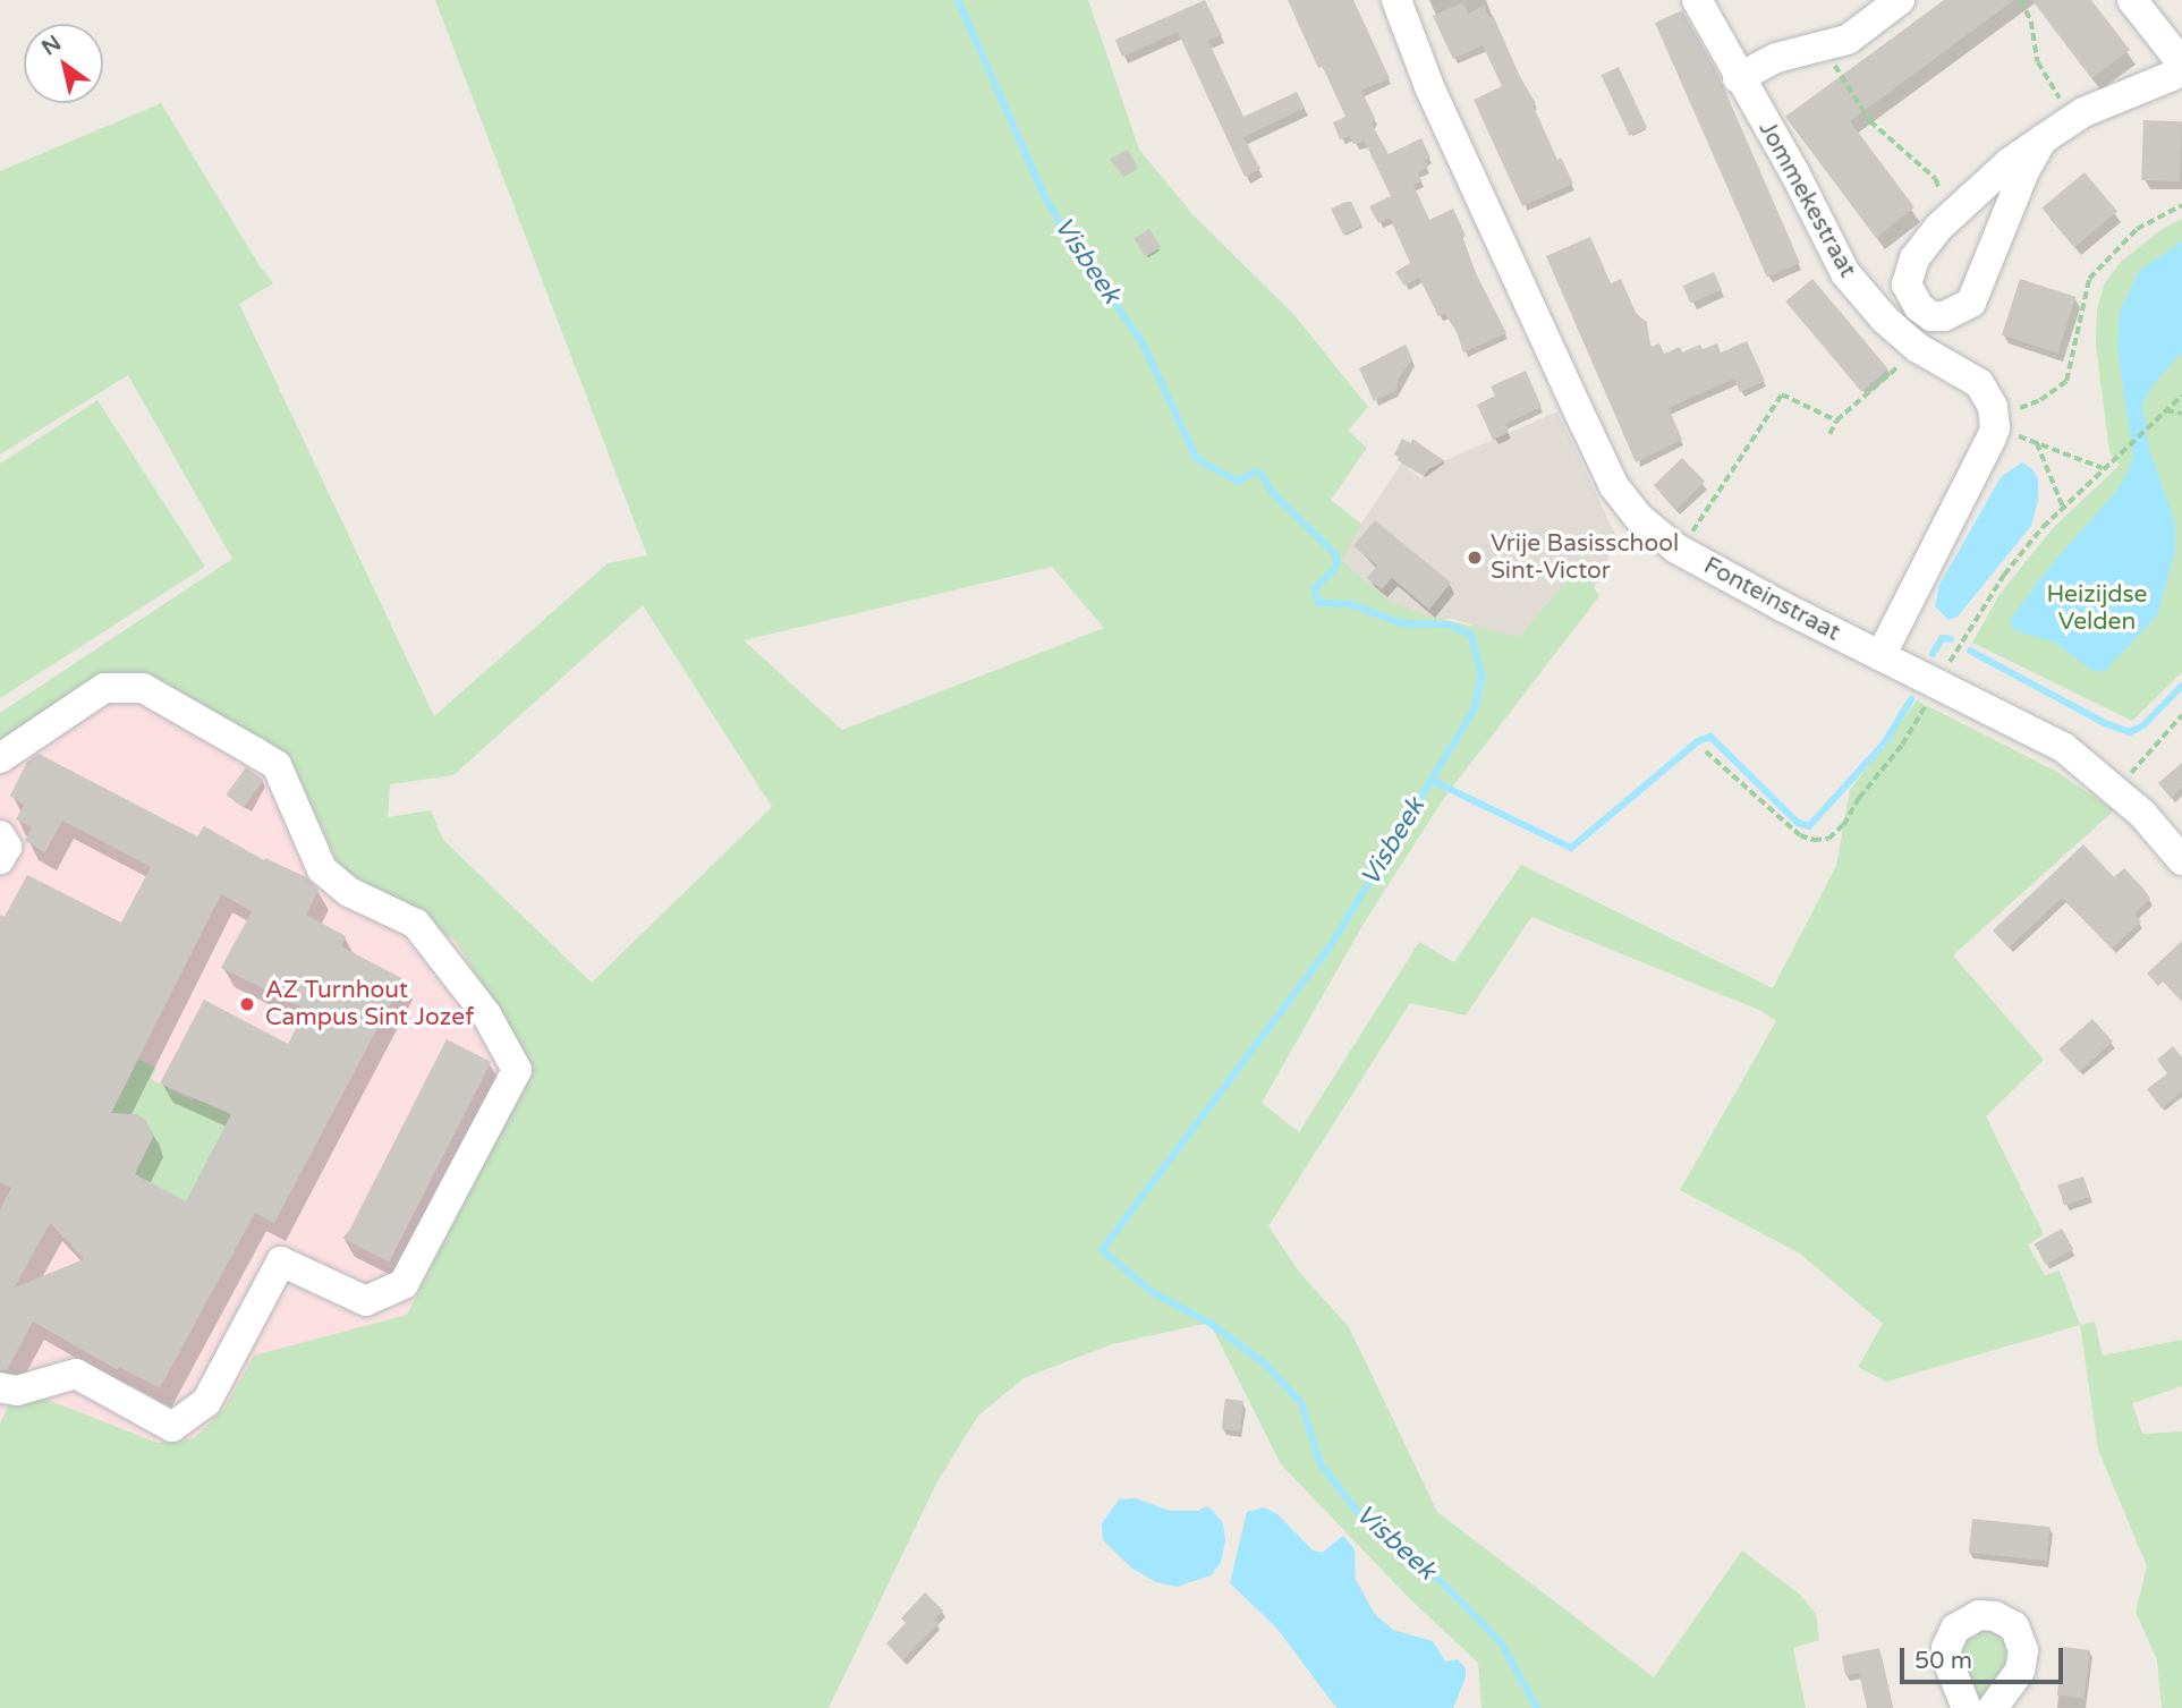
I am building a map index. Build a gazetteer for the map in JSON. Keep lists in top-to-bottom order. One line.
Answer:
{"streets":{"street":["Jommekestraat","Fonteinstraat"]},"water":["Visbeek"],"parks":["Heizijdse Velden"],"places":["Vrije Basisschool Sint-Victor","AZ Turnhout Campus Sint Jozef"],"scale_bar":"50 m","north":"top left"}
